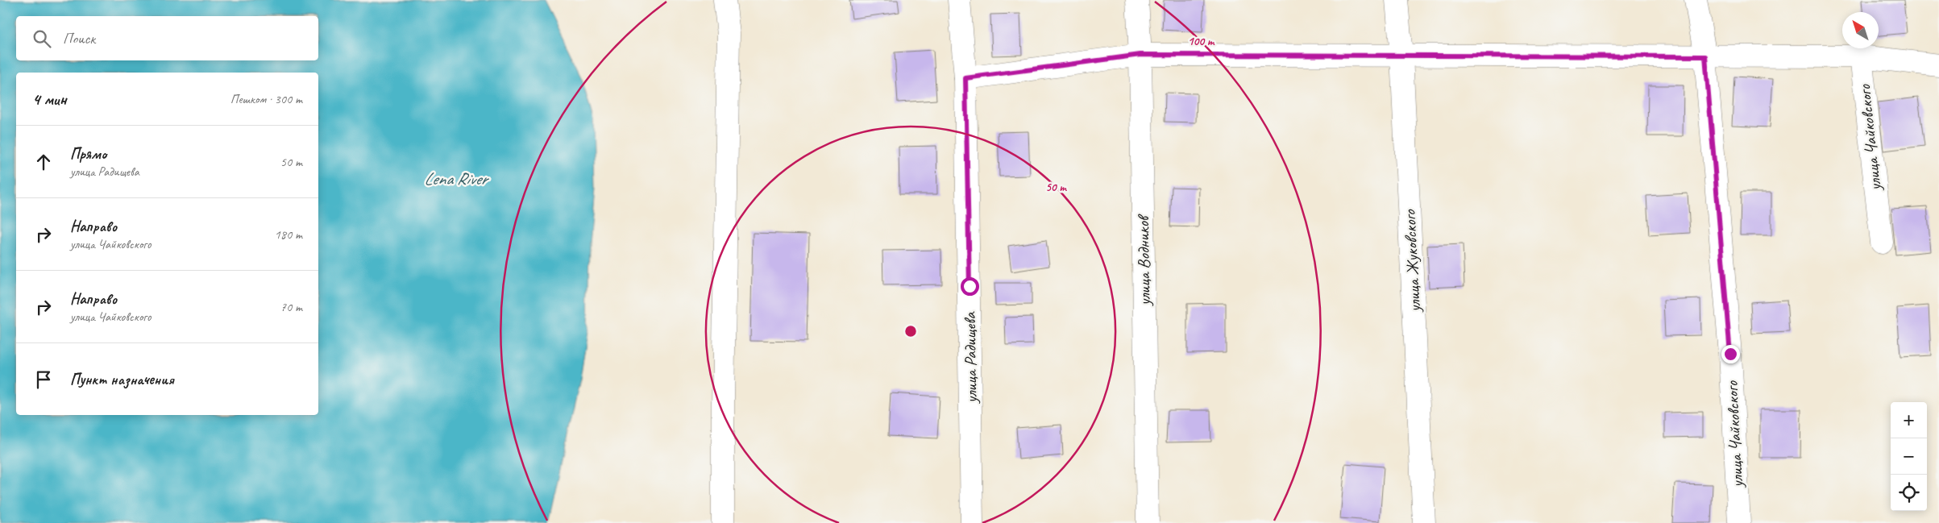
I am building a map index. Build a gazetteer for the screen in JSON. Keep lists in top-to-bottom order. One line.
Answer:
{"streets":{"street":["улица Чайковского","улица Водников","улица Жуковского","улица Радищева"]},"crossings":[["улица Чайковского","улица Водников"],["улица Чайковского","улица Жуковского"],["улица Чайковского","улица Радищева"]],"water":["Lena River"],"north":"top left","page":{"search":"Поиск","heading":["4 мин","Пешком · 300 m"],"list":[["Прямо","улица Радищева","50 m"],["Направо","улица Чайковского","180 m"],["Направо","улица Чайковского","70 m"],"Пункт назначения"],"map_buttons":["+","−"]},"rings":["100 m","50 m"]}
